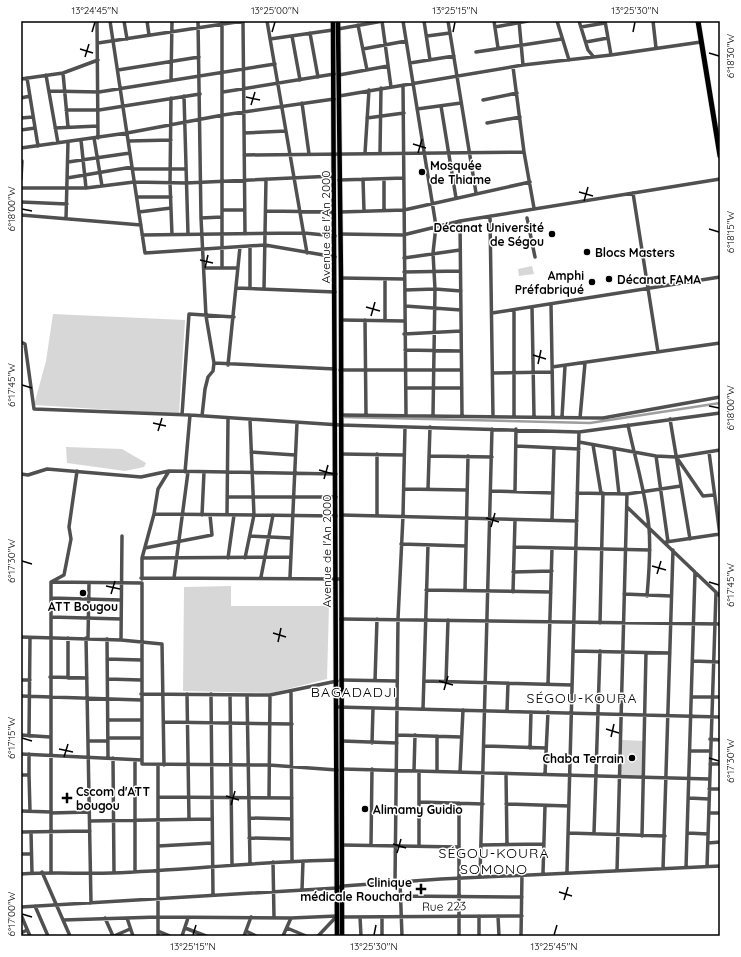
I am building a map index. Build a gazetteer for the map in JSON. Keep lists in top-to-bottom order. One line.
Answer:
{"streets":{"main road":["Avenue de l'An 2000"],"street":["Rue 223"]},"crossings":[["Avenue de l'An 2000","Rue 223"]],"districts":["BAGADADJI","SÉGOU-KOURA","SÉGOU-KOURA SOMONO"],"places":{"other":["Mosquée de Thiame","Décanat Université de Ségou","Blocs Masters","Décanat FAMA","Amphi Préfabriqué","ATT Bougou","Chaba Terrain","Alimamy Guidio"],"health":["Cscom d'ATT bougou","Clinique médicale Rouchard"]},"coordinates":["13°24'45\"N","13°25'00\"N","13°25'15\"N","13°25'30\"N","6°18'30\"W","6°18'00\"W","6°18'15\"W","6°17'45\"W","6°17'30\"W","6°17'15\"W","6°17'00\"W","13°25'45\"N"]}
